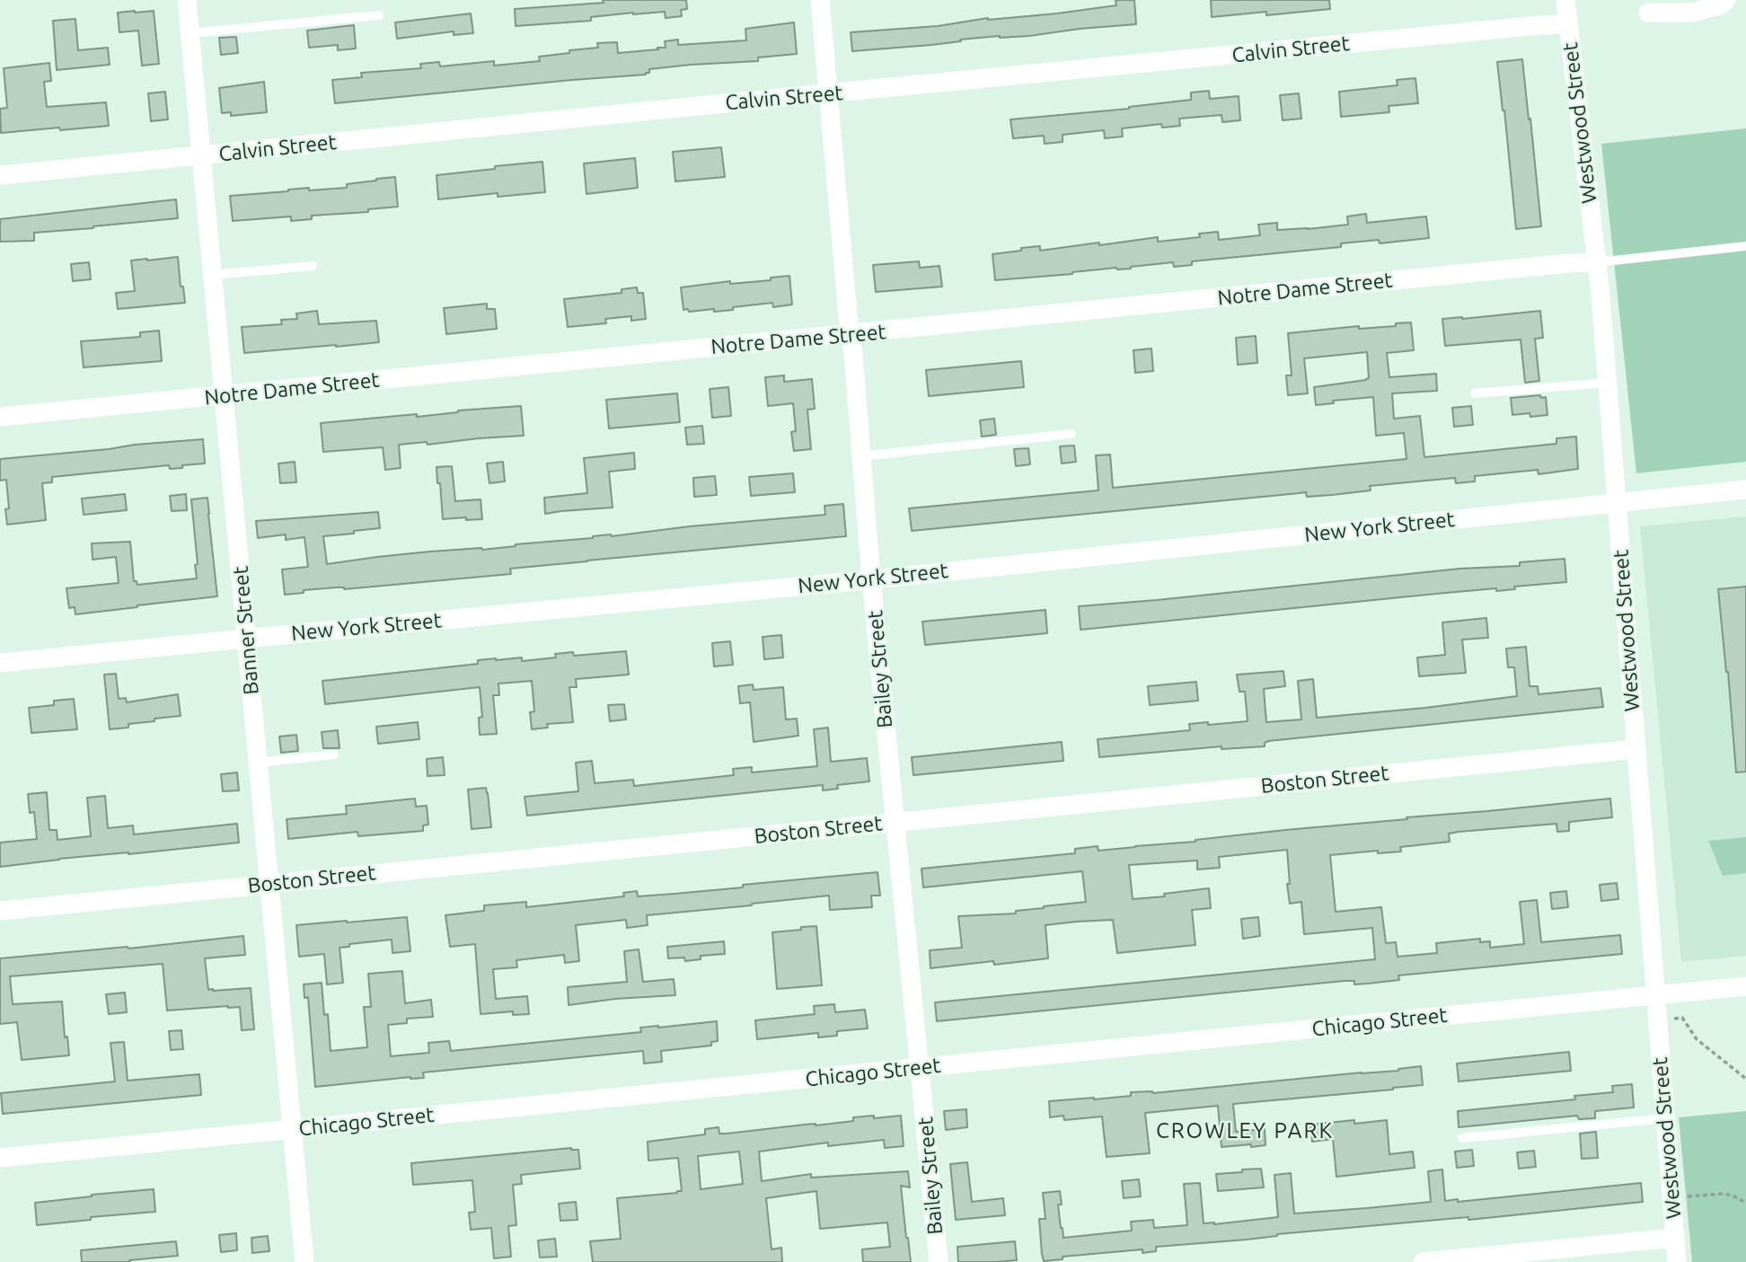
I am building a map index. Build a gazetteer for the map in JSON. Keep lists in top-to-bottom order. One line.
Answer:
{"streets":{"street":["Calvin Street","Westwood Street","Notre Dame Street","New York Street","Banner Street","Bailey Street","Boston Street","Chicago Street"]},"crossings":[["Calvin Street","Westwood Street"],["Calvin Street","Banner Street"],["Calvin Street","Bailey Street"],["Westwood Street","Notre Dame Street"],["Westwood Street","New York Street"],["Westwood Street","Boston Street"],["Westwood Street","Chicago Street"],["Notre Dame Street","Banner Street"],["Notre Dame Street","Bailey Street"],["New York Street","Banner Street"],["New York Street","Bailey Street"],["Banner Street","Boston Street"],["Banner Street","Chicago Street"],["Bailey Street","Boston Street"],["Bailey Street","Chicago Street"]],"districts":["CROWLEY PARK"]}
